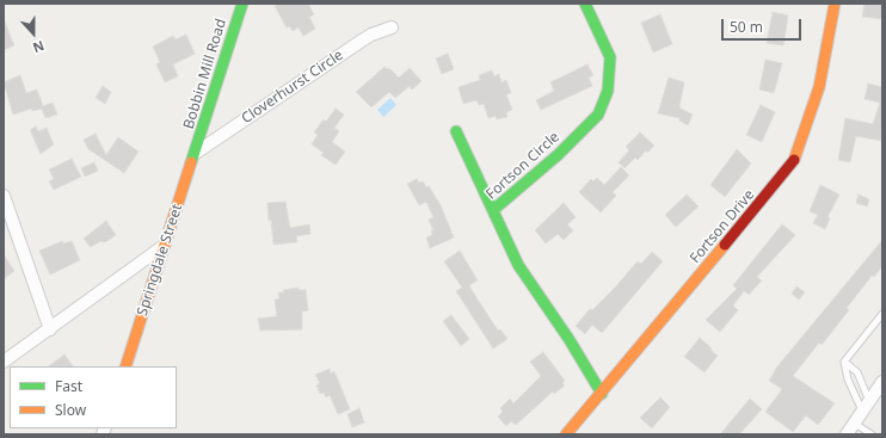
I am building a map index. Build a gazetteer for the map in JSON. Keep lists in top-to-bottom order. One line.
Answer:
{"streets":{"street":["Bobbin Mill Road","Cloverhurst Circle","Fortson Circle","Fortson Drive","Springdale Street"]},"crossings":[["Bobbin Mill Road","Cloverhurst Circle"],["Bobbin Mill Road","Springdale Street"],["Cloverhurst Circle","Springdale Street"],["Fortson Circle","Fortson Drive"]],"legend":["Fast","Slow"],"scale_bar":"50 m","north":"bottom"}
